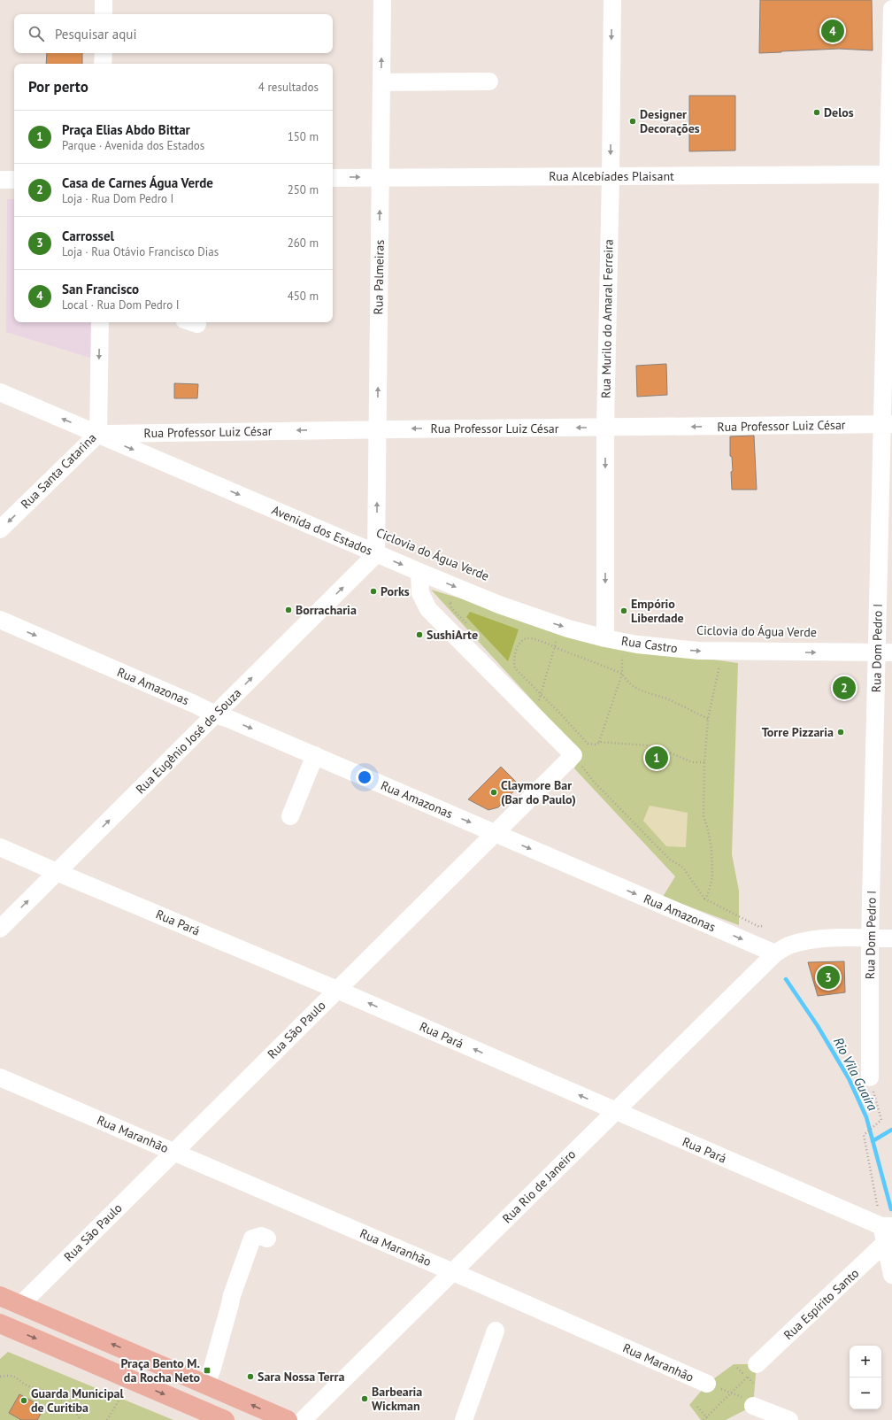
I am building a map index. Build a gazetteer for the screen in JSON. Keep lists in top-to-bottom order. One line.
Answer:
{"streets":{"street":["Rua Alcebíades Plaisant","Rua Palmeiras","Rua Murilo do Amaral Ferreira","Rua Professor Luiz César","Rua Santa Catarina","Avenida dos Estados","Rua Castro","Rua Dom Pedro I","Rua Amazonas","Rua Eugênio José de Souza","Rua Pará","Rua São Paulo","Rua Maranhão","Rua Rio de Janeiro","Rua Espírito Santo"]},"crossings":[["Rua Alcebíades Plaisant","Rua Palmeiras"],["Rua Alcebíades Plaisant","Rua Murilo do Amaral Ferreira"],["Rua Alcebíades Plaisant","Rua Dom Pedro I"],["Rua Palmeiras","Rua Professor Luiz César"],["Rua Palmeiras","Avenida dos Estados"],["Rua Palmeiras","Rua Eugênio José de Souza"],["Rua Murilo do Amaral Ferreira","Rua Professor Luiz César"],["Rua Murilo do Amaral Ferreira","Rua Castro"],["Rua Professor Luiz César","Rua Santa Catarina"],["Rua Professor Luiz César","Avenida dos Estados"],["Rua Professor Luiz César","Rua Dom Pedro I"],["Rua Santa Catarina","Avenida dos Estados"],["Avenida dos Estados","Rua Castro"],["Avenida dos Estados","Rua Eugênio José de Souza"],["Rua Castro","Rua Dom Pedro I"],["Rua Dom Pedro I","Rua Rio de Janeiro"],["Rua Amazonas","Rua Eugênio José de Souza"],["Rua Amazonas","Rua São Paulo"],["Rua Amazonas","Rua Rio de Janeiro"],["Rua Eugênio José de Souza","Rua Pará"],["Rua Pará","Rua São Paulo"],["Rua Pará","Rua Rio de Janeiro"],["Rua Pará","Rua Espírito Santo"],["Rua São Paulo","Rua Maranhão"],["Rua Maranhão","Rua Rio de Janeiro"]],"one_way":["Rua Palmeiras","Rua Murilo do Amaral Ferreira","Rua Professor Luiz César","Rua Santa Catarina","Rua Castro","Rua Amazonas","Rua Eugênio José de Souza"],"water":["Rio Vila Guaíra"],"places":{"other":["Delos","Designer Decorações","Porks","Borracharia","Empório Liberdade","SushiArte","Torre Pizzaria","Claymore Bar (Bar do Paulo)","Sara Nossa Terra","Barbearia Wickman","Guarda Municipal de Curitiba"],"transit":["Praça Bento M. da Rocha Neto"]},"page":{"search":"Pesquisar aqui","pins":["4","2","1","3"],"heading":["Por perto","4 resultados"],"list":[{"mark":"1","name":"Praça Elias Abdo Bittar","note":"Parque · Avenida dos Estados","value":"150 m"},{"mark":"2","name":"Casa de Carnes Água Verde","note":"Loja · Rua Dom Pedro I","value":"250 m"},{"mark":"3","name":"Carrossel","note":"Loja · Rua Otávio Francisco Dias","value":"260 m"},{"mark":"4","name":"San Francisco","note":"Local · Rua Dom Pedro I","value":"450 m"}],"map_buttons":["+","−"]}}
